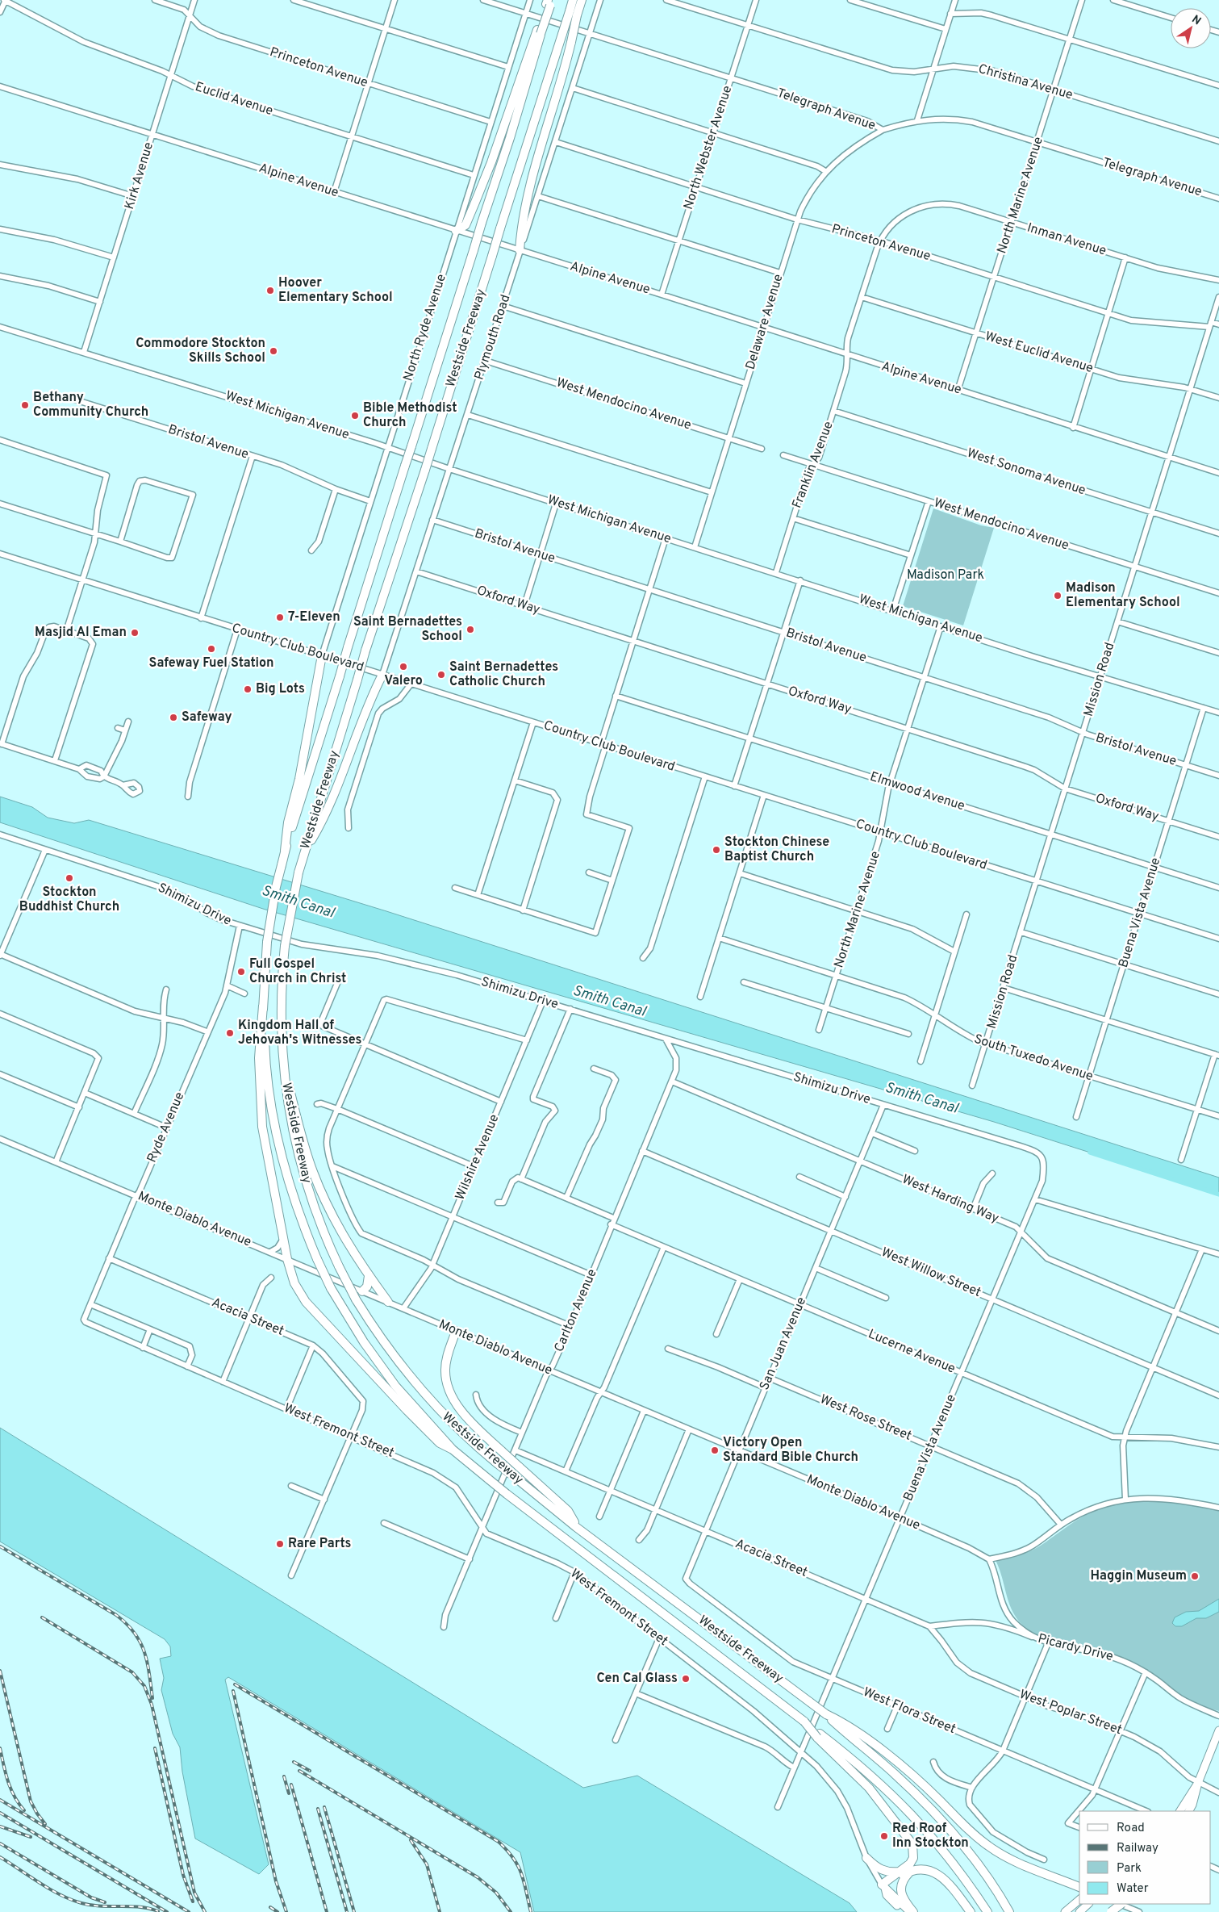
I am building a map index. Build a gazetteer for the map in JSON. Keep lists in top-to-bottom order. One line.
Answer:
{"streets":{"highway":["Westside Freeway"],"main road":["West Fremont Street"],"street":["Princeton Avenue","Christina Avenue","Euclid Avenue","Telegraph Avenue","North Webster Avenue","Kirk Avenue","Alpine Avenue","North Marine Avenue","Inman Avenue","Delaware Avenue","North Ryde Avenue","Plymouth Road","West Euclid Avenue","West Mendocino Avenue","West Michigan Avenue","Bristol Avenue","Franklin Avenue","West Sonoma Avenue","Oxford Way","Country Club Boulevard","Mission Road","Elmwood Avenue","Shimizu Drive","Buena Vista Avenue","South Tuxedo Avenue","Ryde Avenue","Wilshire Avenue","West Harding Way","Monte Diablo Avenue","West Willow Street","Carlton Avenue","Acacia Street","San Juan Avenue","Lucerne Avenue","West Rose Street","Picardy Drive","West Flora Street","West Poplar Street"]},"crossings":[["Princeton Avenue","North Webster Avenue"],["Princeton Avenue","Kirk Avenue"],["Princeton Avenue","North Marine Avenue"],["Princeton Avenue","Inman Avenue"],["Princeton Avenue","Delaware Avenue"],["Princeton Avenue","North Ryde Avenue"],["Princeton Avenue","Plymouth Road"],["Princeton Avenue","Franklin Avenue"],["Princeton Avenue","Mission Road"],["Christina Avenue","North Webster Avenue"],["Christina Avenue","North Marine Avenue"],["Euclid Avenue","Kirk Avenue"],["Euclid Avenue","North Ryde Avenue"],["Telegraph Avenue","North Webster Avenue"],["Telegraph Avenue","North Marine Avenue"],["Telegraph Avenue","Delaware Avenue"],["Telegraph Avenue","North Ryde Avenue"],["Telegraph Avenue","Plymouth Road"],["North Webster Avenue","Alpine Avenue"],["Kirk Avenue","Alpine Avenue"],["Kirk Avenue","West Michigan Avenue"],["Alpine Avenue","North Marine Avenue"],["Alpine Avenue","Delaware Avenue"],["Alpine Avenue","North Ryde Avenue"],["Alpine Avenue","Plymouth Road"],["Alpine Avenue","Franklin Avenue"],["Alpine Avenue","Mission Road"],["North Marine Avenue","Inman Avenue"],["North Marine Avenue","West Euclid Avenue"],["North Marine Avenue","West Michigan Avenue"],["North Marine Avenue","Bristol Avenue"],["North Marine Avenue","Oxford Way"],["North Marine Avenue","Country Club Boulevard"],["North Marine Avenue","Elmwood Avenue"],["North Marine Avenue","South Tuxedo Avenue"],["Inman Avenue","Franklin Avenue"],["Delaware Avenue","West Mendocino Avenue"],["Delaware Avenue","West Michigan Avenue"],["North Ryde Avenue","West Michigan Avenue"],["North Ryde Avenue","Bristol Avenue"],["North Ryde Avenue","Country Club Boulevard"],["Plymouth Road","West Mendocino Avenue"],["Plymouth Road","West Michigan Avenue"],["Plymouth Road","Bristol Avenue"],["Plymouth Road","Oxford Way"],["Plymouth Road","Country Club Boulevard"],["West Euclid Avenue","Franklin Avenue"],["West Euclid Avenue","Mission Road"],["West Mendocino Avenue","Franklin Avenue"],["West Mendocino Avenue","Mission Road"],["West Michigan Avenue","Franklin Avenue"],["West Michigan Avenue","Mission Road"],["West Michigan Avenue","Buena Vista Avenue"],["Bristol Avenue","Mission Road"],["Bristol Avenue","Buena Vista Avenue"],["Franklin Avenue","West Sonoma Avenue"],["West Sonoma Avenue","Mission Road"],["Oxford Way","Mission Road"],["Oxford Way","Buena Vista Avenue"],["Country Club Boulevard","Mission Road"],["Country Club Boulevard","Buena Vista Avenue"],["Mission Road","Elmwood Avenue"],["Mission Road","South Tuxedo Avenue"],["Elmwood Avenue","Buena Vista Avenue"],["Shimizu Drive","Buena Vista Avenue"],["Shimizu Drive","Ryde Avenue"],["Shimizu Drive","Wilshire Avenue"],["Shimizu Drive","Carlton Avenue"],["Shimizu Drive","San Juan Avenue"],["Buena Vista Avenue","South Tuxedo Avenue"],["Buena Vista Avenue","West Harding Way"],["Buena Vista Avenue","Monte Diablo Avenue"],["Buena Vista Avenue","West Willow Street"],["Buena Vista Avenue","Acacia Street"],["Buena Vista Avenue","Lucerne Avenue"],["Buena Vista Avenue","West Rose Street"],["Buena Vista Avenue","West Fremont Street"],["Buena Vista Avenue","West Flora Street"],["Ryde Avenue","Monte Diablo Avenue"],["Ryde Avenue","Acacia Street"],["Ryde Avenue","West Fremont Street"],["Wilshire Avenue","Monte Diablo Avenue"],["West Harding Way","Carlton Avenue"],["West Harding Way","San Juan Avenue"],["Monte Diablo Avenue","Carlton Avenue"],["Monte Diablo Avenue","San Juan Avenue"],["Monte Diablo Avenue","Picardy Drive"],["West Willow Street","Carlton Avenue"],["West Willow Street","San Juan Avenue"],["Carlton Avenue","Acacia Street"],["Carlton Avenue","Lucerne Avenue"],["Carlton Avenue","West Fremont Street"],["Acacia Street","San Juan Avenue"],["Acacia Street","West Fremont Street"],["Acacia Street","Picardy Drive"],["Acacia Street","West Poplar Street"],["San Juan Avenue","Lucerne Avenue"],["San Juan Avenue","West Rose Street"],["San Juan Avenue","West Flora Street"]],"water":["Smith Canal"],"parks":["Madison Park"],"places":["Hoover Elementary School","Commodore Stockton Skills School","Bethany Community Church","Bible Methodist Church","Madison Elementary School","7-Eleven","Saint Bernadettes School","Masjid Al Eman","Safeway Fuel Station","Valero","Saint Bernadettes Catholic Church","Big Lots","Safeway","Stockton Chinese Baptist Church","Stockton Buddhist Church","Full Gospel Church in Christ","Kingdom Hall of Jehovah's Witnesses","Victory Open Standard Bible Church","Rare Parts","Haggin Museum","Cen Cal Glass","Red Roof Inn Stockton"],"legend":["Road","Railway","Park","Water"],"north":"top right"}
